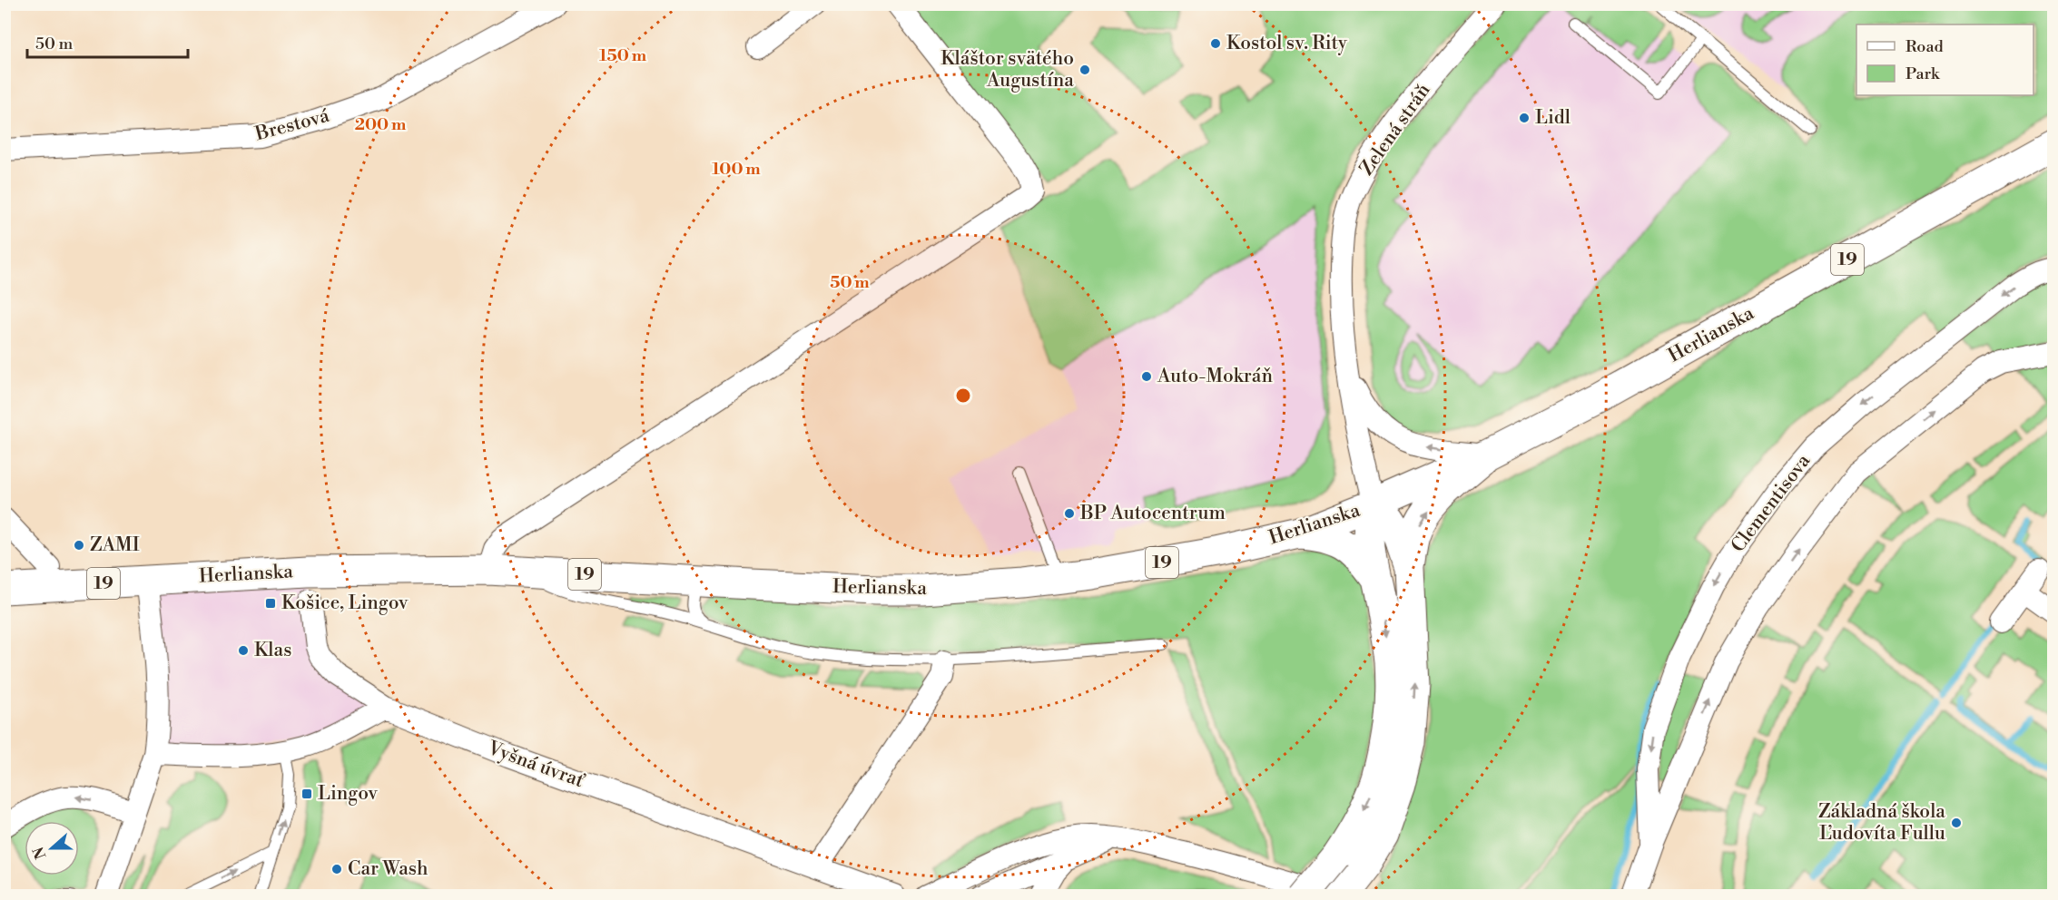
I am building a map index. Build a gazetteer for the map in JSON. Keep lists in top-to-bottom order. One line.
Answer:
{"streets":{"main road":["19","Herlianska"],"street":["Brestová","Zelená stráň","Clementisova","Vyšná úvrať"]},"crossings":[["Zelená stráň","Herlianska"]],"places":{"other":["Kostol sv. Rity","Kláštor svätého Augustína","Lidl","Auto-Mokráň","BP Autocentrum","ZAMI","Klas","Základná škola Ľudovíta Fullu","Car Wash"],"transit":["Košice, Lingov","Lingov"]},"legend":["Road","Park"],"scale_bar":"50 m","north":"left","rings":["150 m","200 m","100 m","50 m"]}
